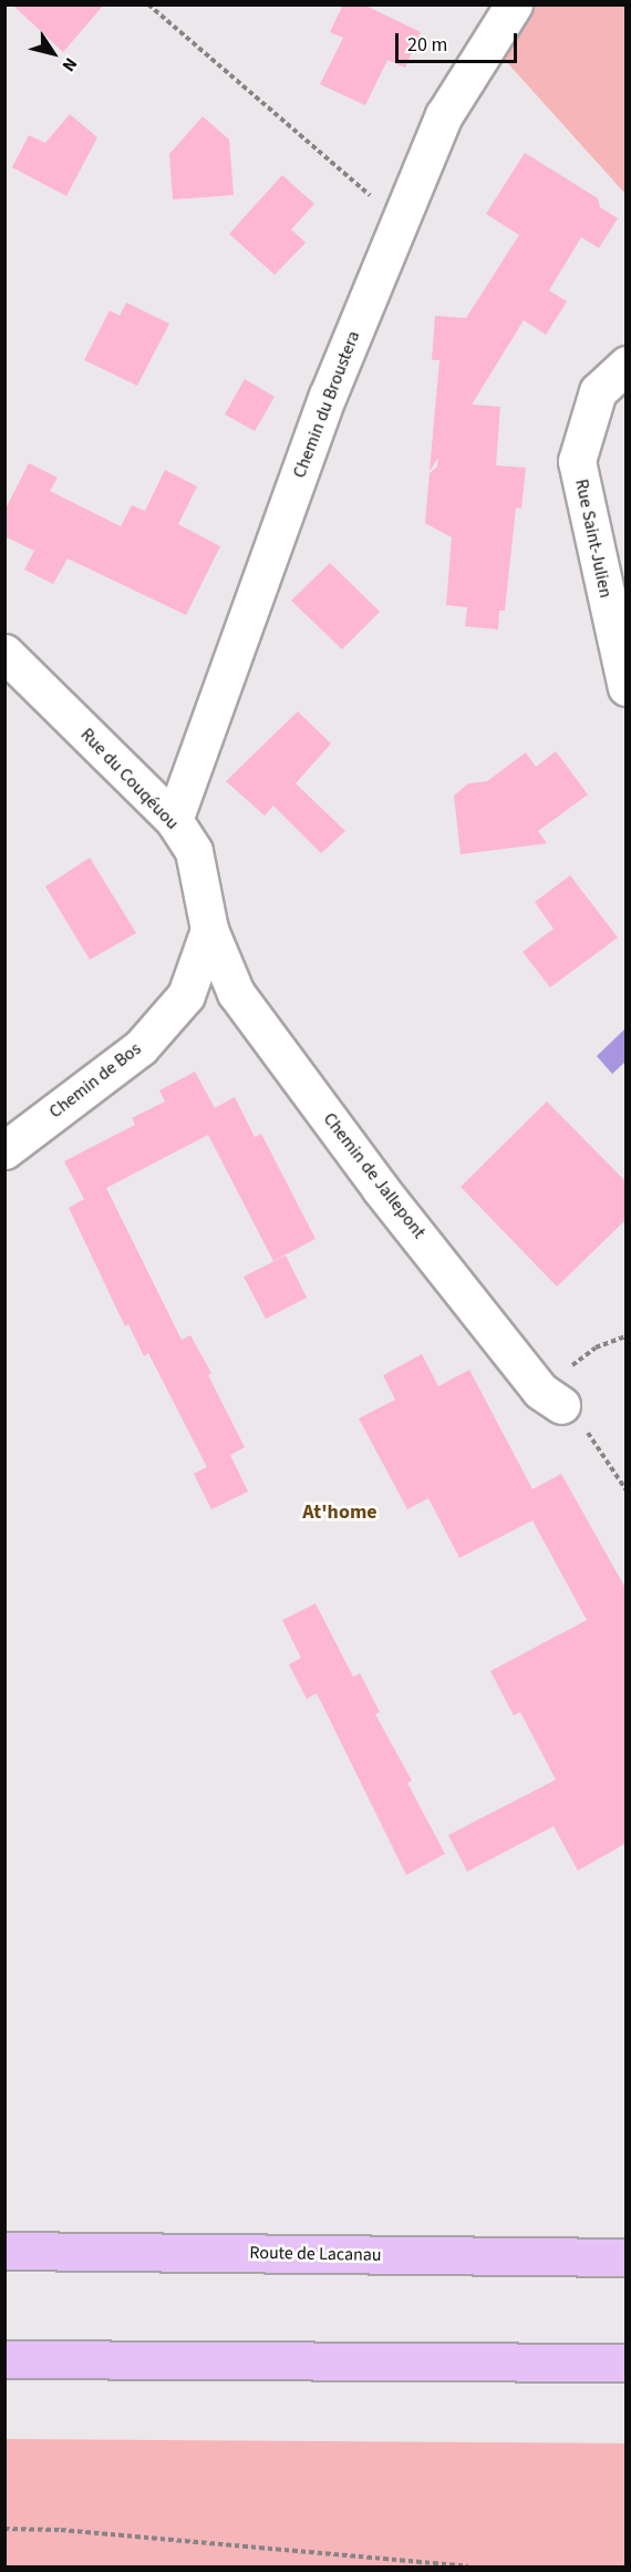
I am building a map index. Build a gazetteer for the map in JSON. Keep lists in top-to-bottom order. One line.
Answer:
{"streets":{"main road":["Route de Lacanau"],"street":["Chemin du Broustera","Rue Saint-Julien","Rue du Couqéuou","Chemin de Bos","Chemin de Jallepont"]},"crossings":[["Chemin du Broustera","Rue du Couqéuou"],["Rue du Couqéuou","Chemin de Bos"],["Rue du Couqéuou","Chemin de Jallepont"],["Chemin de Bos","Chemin de Jallepont"]],"districts":["At'home"],"scale_bar":"20 m","north":"bottom right"}
